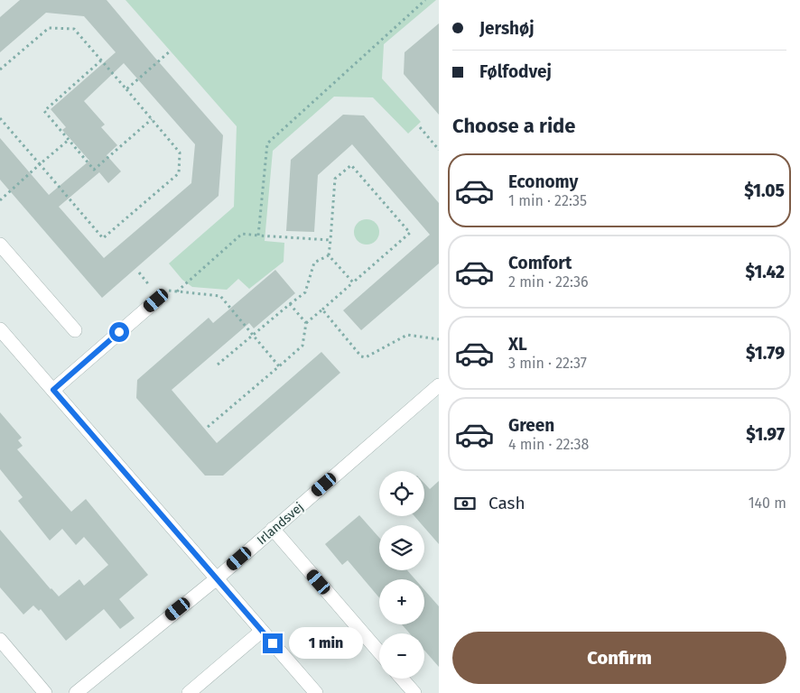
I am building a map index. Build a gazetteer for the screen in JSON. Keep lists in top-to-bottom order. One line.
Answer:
{"streets":{"street":["Irlandsvej"]},"page":{"banner":["Jershøj","Følfodvej"],"heading":"Choose a ride","list":[{"name":"Economy","note":"1 min · 22:35","value":"$1.05"},{"name":"Comfort","note":"2 min · 22:36","value":"$1.42"},{"name":"XL","note":"3 min · 22:37","value":"$1.79"},{"name":"Green","note":"4 min · 22:38","value":"$1.97"}],"map_buttons":["+","−"],"pay":["Cash","140 m"],"buttons":"Confirm","bubble":"1 min"}}
